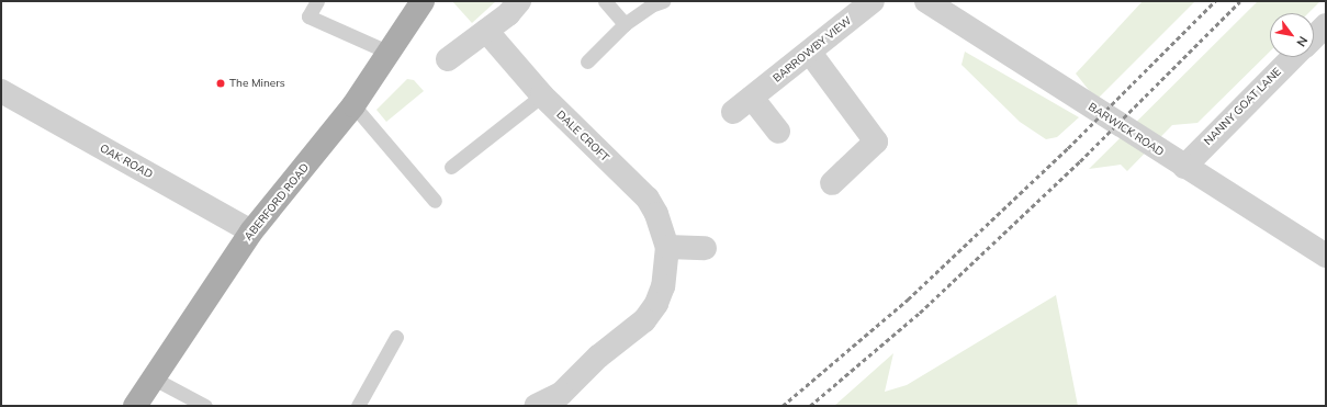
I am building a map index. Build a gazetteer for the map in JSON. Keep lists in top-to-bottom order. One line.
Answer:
{"streets":{"main road":["ABERFORD ROAD"],"street":["BARROWBY VIEW","NANNY GOAT LANE","BARWICK ROAD","DALE CROFT","OAK ROAD"]},"crossings":[["NANNY GOAT LANE","BARWICK ROAD"],["OAK ROAD","ABERFORD ROAD"]],"places":["The Miners"],"north":"bottom right"}
